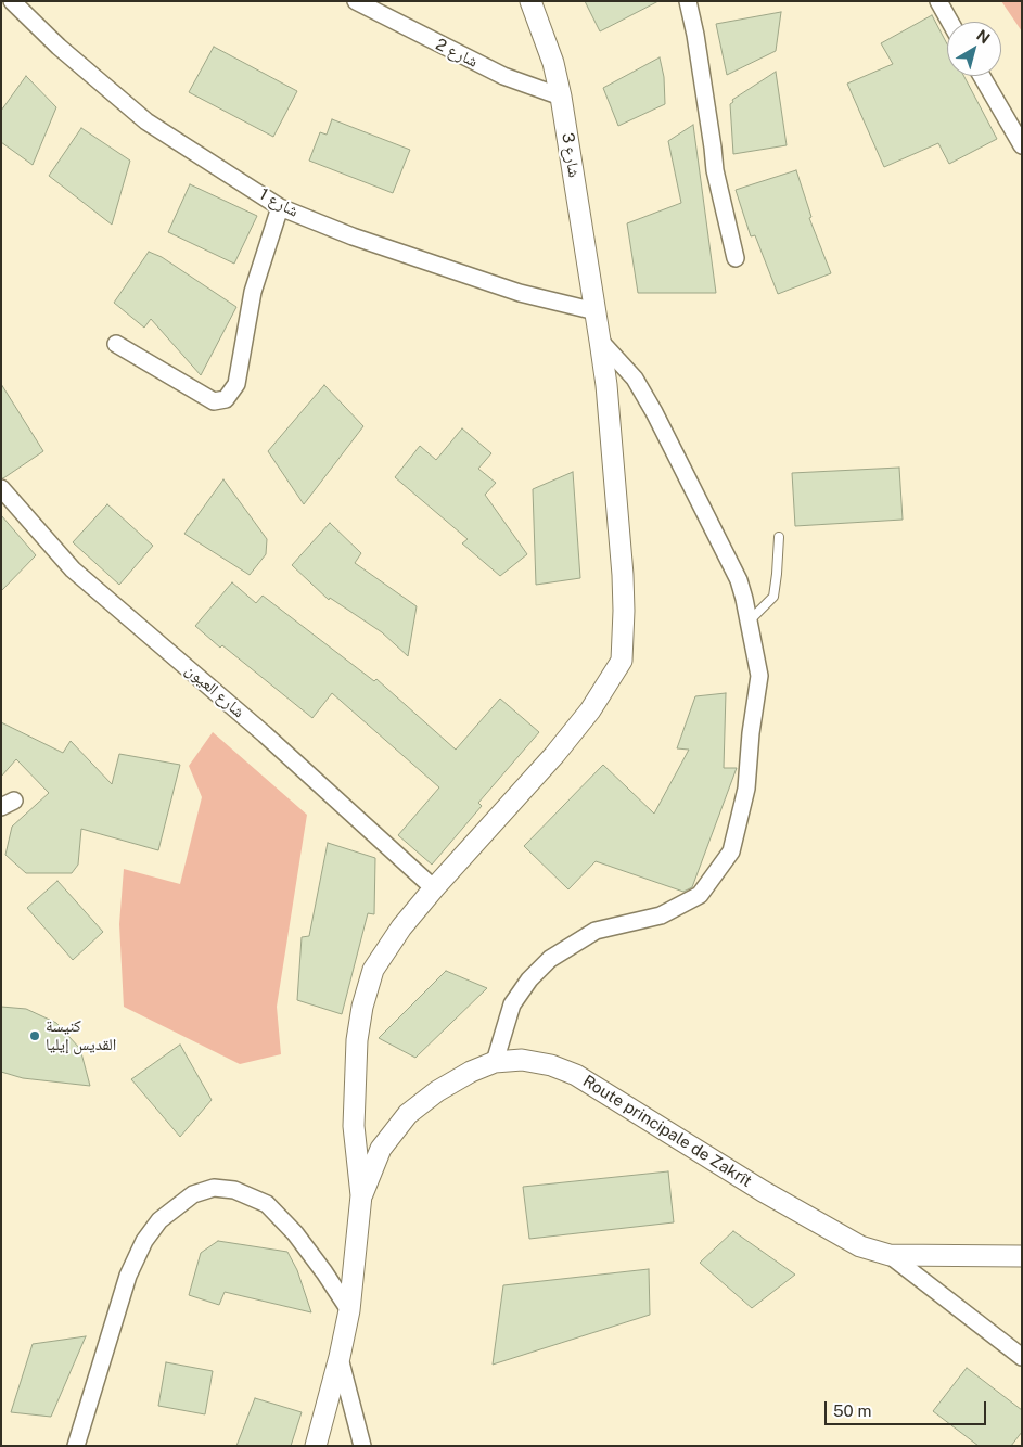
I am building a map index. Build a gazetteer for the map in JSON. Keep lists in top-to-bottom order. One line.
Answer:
{"streets":{"street":["شارع 2","شارع 3","شارع 1","شارع العيون","Route principale de Zakrît"]},"crossings":[["شارع 2","شارع 3"],["شارع 3","شارع 1"],["شارع 3","شارع العيون"],["شارع 3","Route principale de Zakrît"]],"places":["كنيسة القديس إيليا"],"scale_bar":"50 m","north":"top right"}
